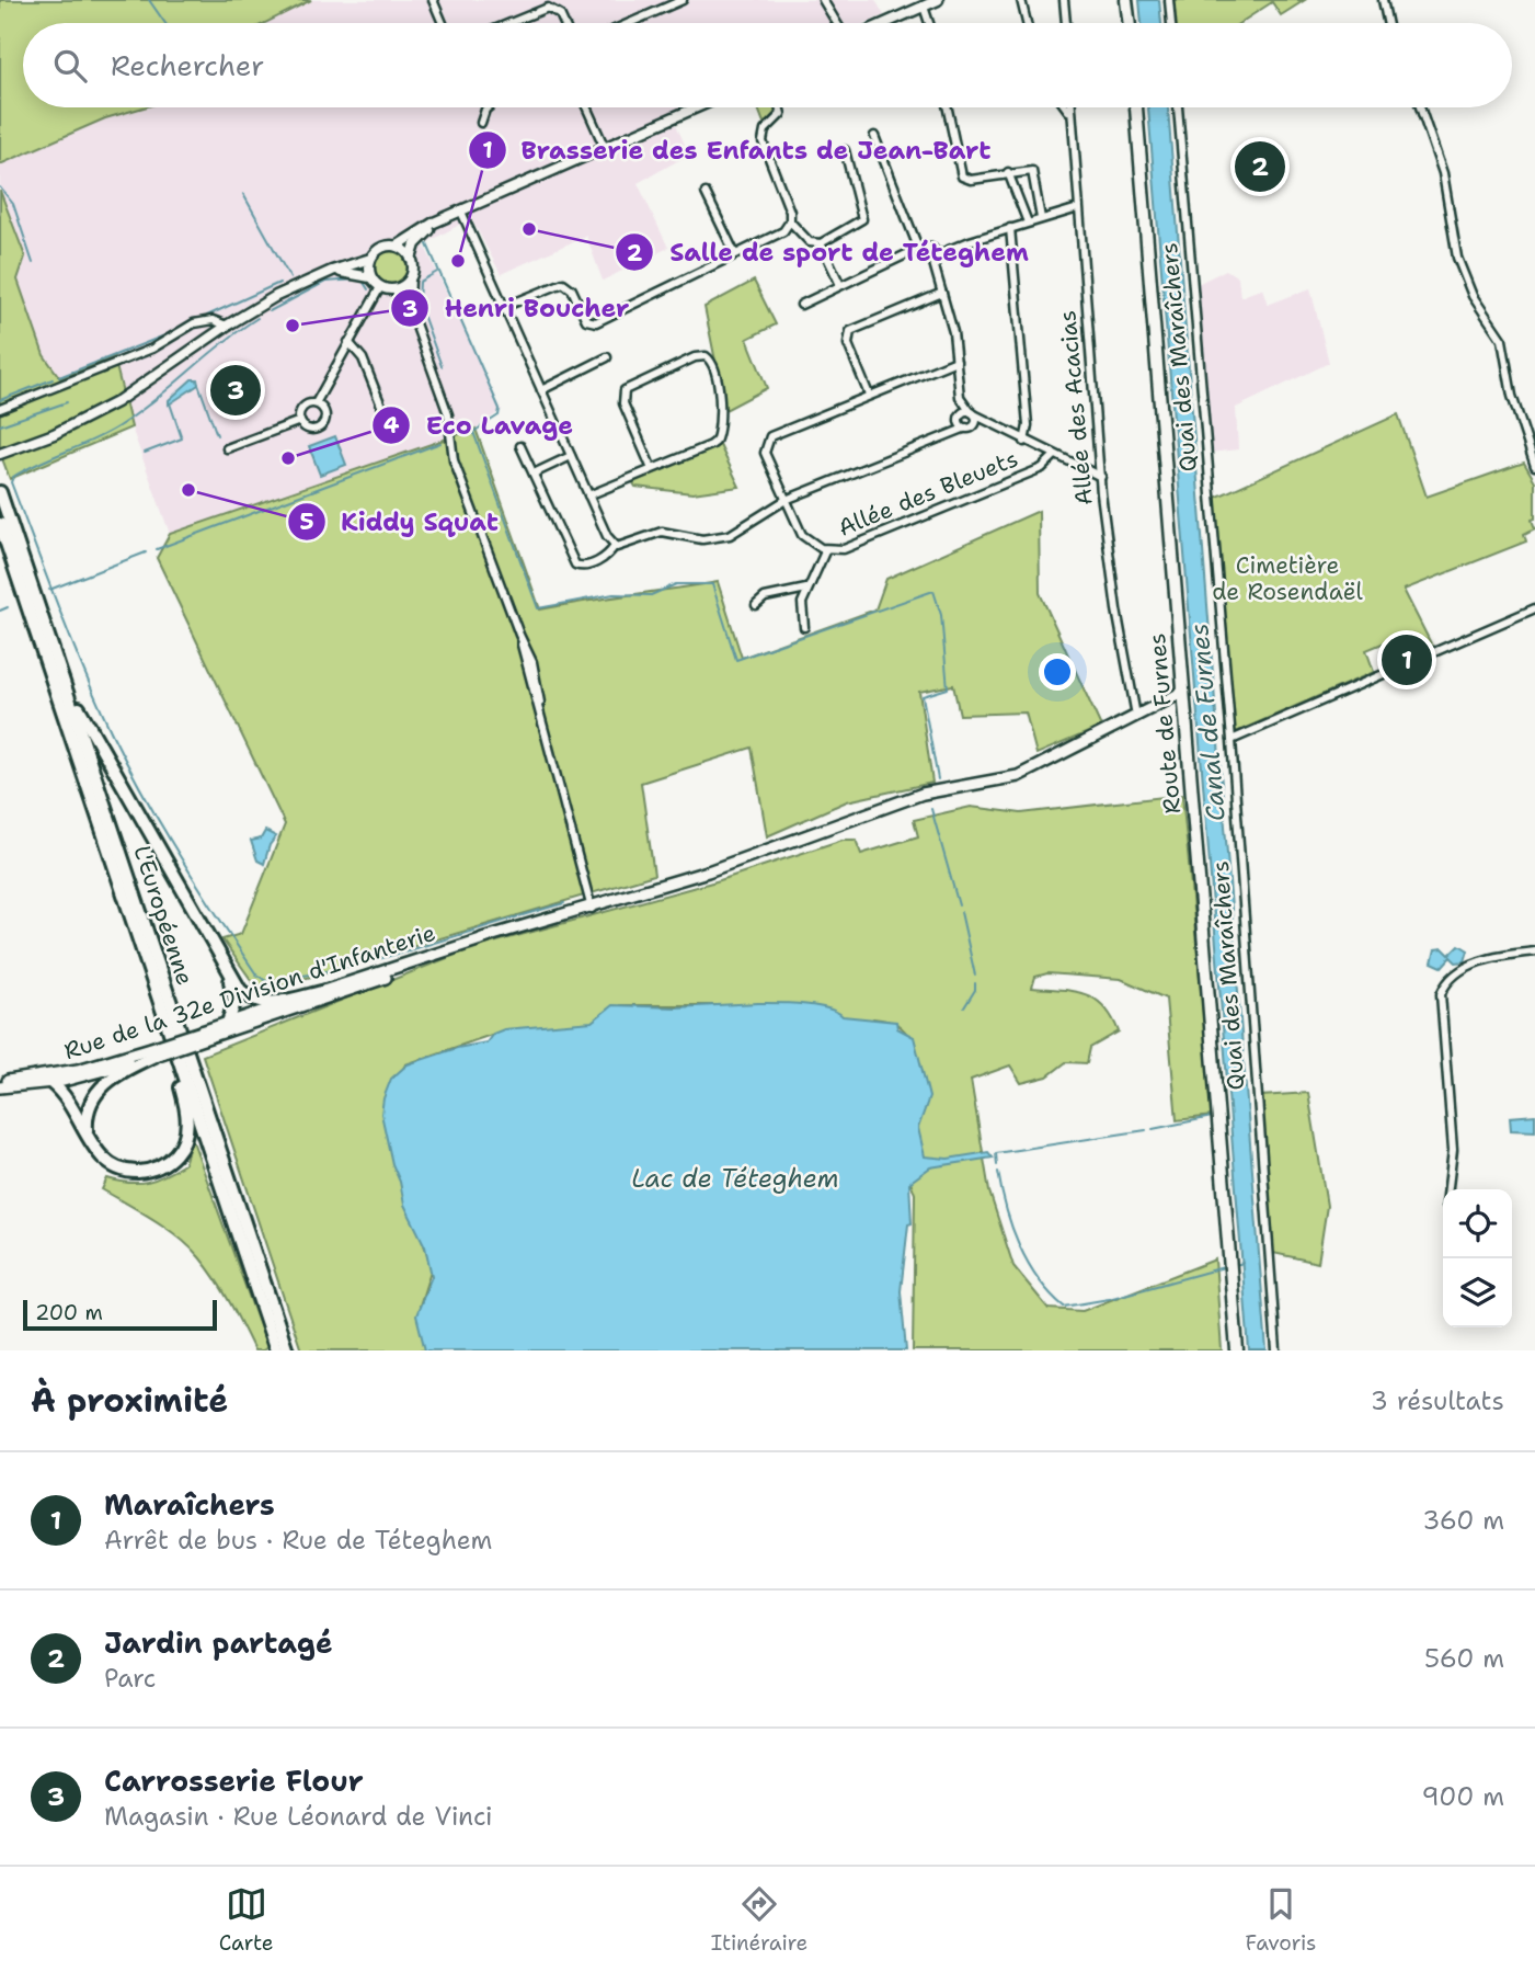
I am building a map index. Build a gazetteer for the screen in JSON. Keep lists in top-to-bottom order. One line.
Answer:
{"streets":{"highway":["L'Européenne"],"main road":["Route de Furnes","Rue de la 32e Division d'Infanterie"],"street":["Quai des Maraîchers","Allée des Acacias","Allée des Bleuets"]},"crossings":[["Allée des Acacias","Rue de la 32e Division d'Infanterie"],["Route de Furnes","Rue de la 32e Division d'Infanterie"]],"water":["Canal de Furnes","Lac de Téteghem"],"parks":["Cimetière de Rosendaël"],"places":["Salle de sport de Téteghem","Brasserie des Enfants de Jean-Bart","Henri Boucher","Eco Lavage","Kiddy Squat"],"scale_bar":"200 m","page":{"search":"Rechercher","pins":["2","3","1"],"scale":"200 m","heading":["À proximité","3 résultats"],"list":[{"mark":"1","name":"Maraîchers","note":"Arrêt de bus · Rue de Téteghem","value":"360 m"},{"mark":"2","name":"Jardin partagé","note":"Parc","value":"560 m"},{"mark":"3","name":"Carrosserie Flour","note":"Magasin · Rue Léonard de Vinci","value":"900 m"}],"nav":["Carte","Itinéraire","Favoris"]}}
